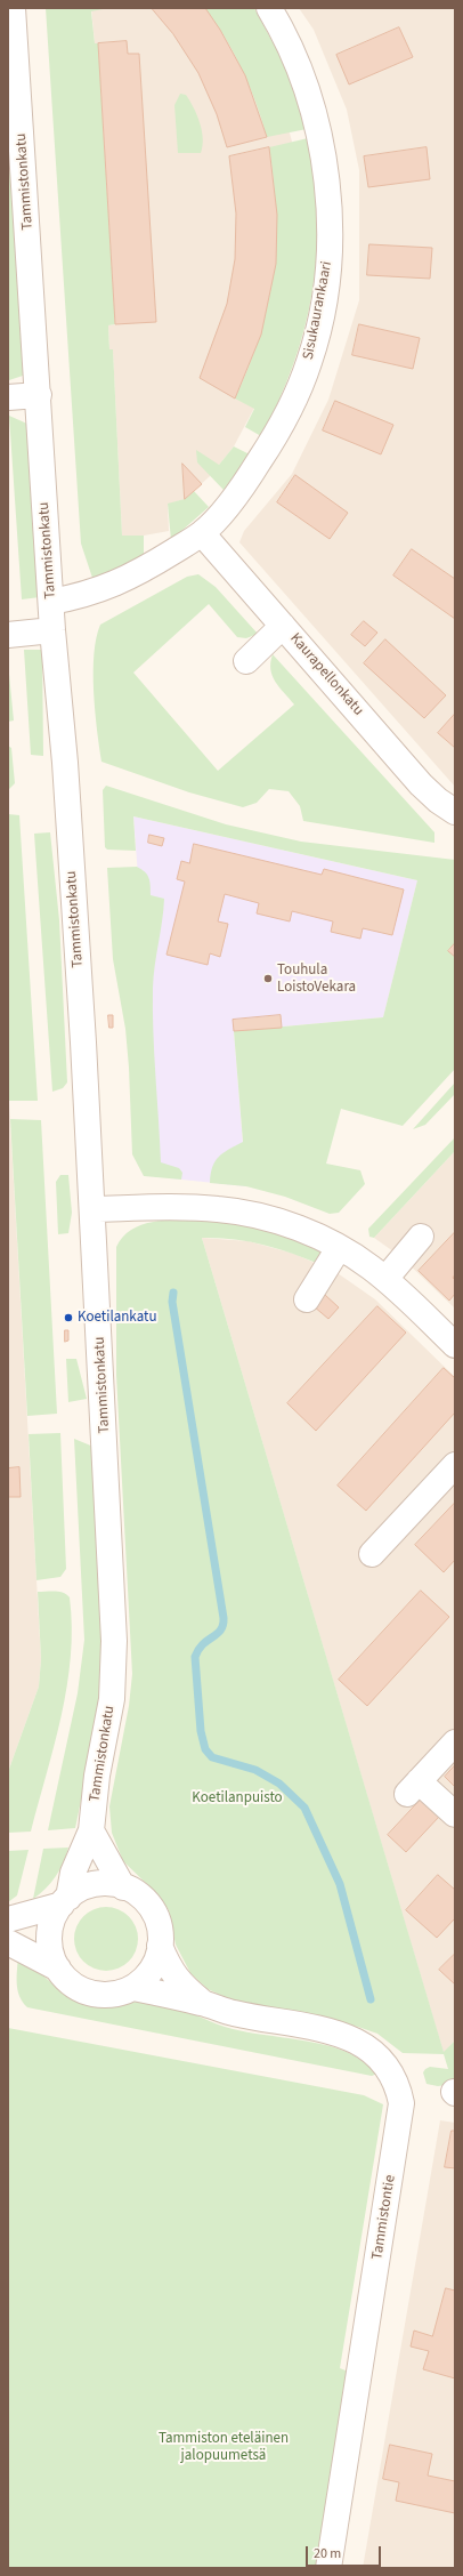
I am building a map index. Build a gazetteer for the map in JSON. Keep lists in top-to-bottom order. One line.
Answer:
{"streets":{"street":["Tammistonkatu","Sisukaurankaari","Kaurapellonkatu","Tammistontie"]},"crossings":[["Tammistonkatu","Sisukaurankaari"],["Tammistonkatu","Tammistontie"],["Sisukaurankaari","Kaurapellonkatu"]],"parks":["Koetilanpuisto","Tammiston eteläinen jalopuumetsä"],"places":["Touhula LoistoVekara","Koetilankatu"],"scale_bar":"20 m"}
